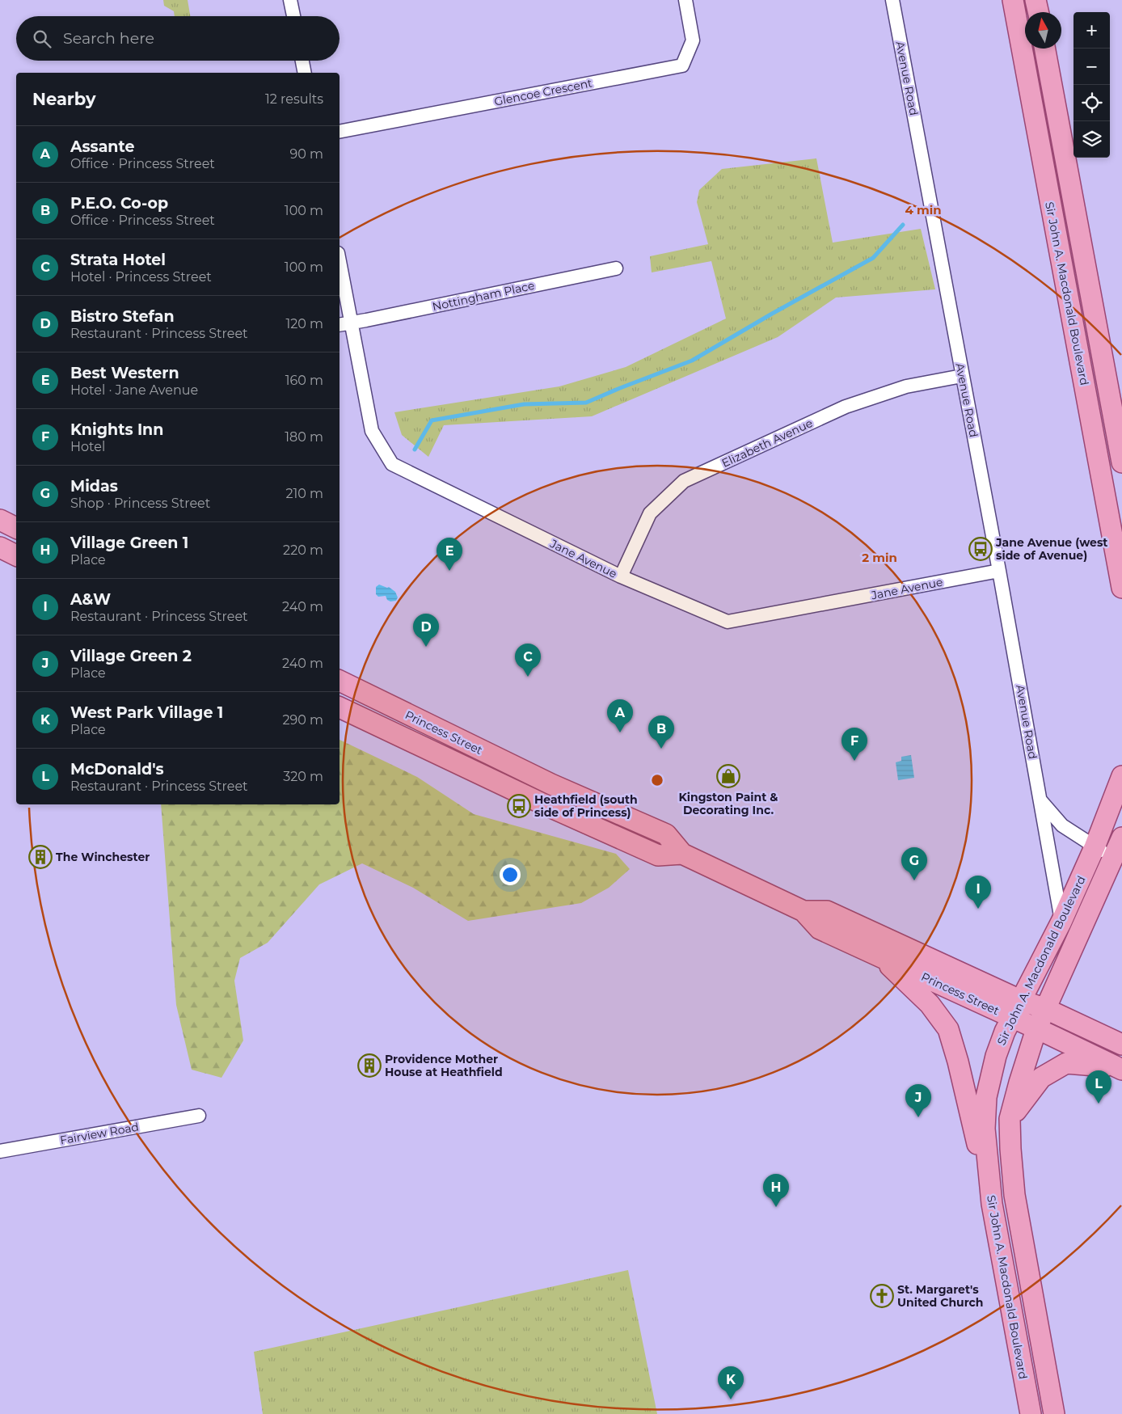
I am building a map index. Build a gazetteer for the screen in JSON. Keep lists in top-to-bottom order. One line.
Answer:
{"streets":{"main road":["Sir John A. Macdonald Boulevard","Princess Street"],"street":["Avenue Road","Glencoe Crescent","Nottingham Place","Elizabeth Avenue","Jane Avenue","Fairview Road"]},"crossings":[["Avenue Road","Sir John A. Macdonald Boulevard"],["Avenue Road","Elizabeth Avenue"],["Avenue Road","Jane Avenue"],["Sir John A. Macdonald Boulevard","Princess Street"],["Nottingham Place","Jane Avenue"],["Elizabeth Avenue","Jane Avenue"]],"places":{"bus stop":["Jane Avenue (west side of Avenue)","Heathfield (south side of Princess)"],"shop":["Kingston Paint & Decorating Inc."],"building":["The Winchester","Providence Mother House at Heathfield"],"church":["St. Margaret's United Church"]},"north":"top","page":{"map_buttons":["+","−"],"search":"Search here","heading":["Nearby","12 results"],"list":[{"mark":"A","name":"Assante","note":"Office · Princess Street","value":"90 m"},{"mark":"B","name":"P.E.O. Co-op","note":"Office · Princess Street","value":"100 m"},{"mark":"C","name":"Strata Hotel","note":"Hotel · Princess Street","value":"100 m"},{"mark":"D","name":"Bistro Stefan","note":"Restaurant · Princess Street","value":"120 m"},{"mark":"E","name":"Best Western","note":"Hotel · Jane Avenue","value":"160 m"},{"mark":"F","name":"Knights Inn","note":"Hotel","value":"180 m"},{"mark":"G","name":"Midas","note":"Shop · Princess Street","value":"210 m"},{"mark":"H","name":"Village Green 1","note":"Place","value":"220 m"},{"mark":"I","name":"A&W","note":"Restaurant · Princess Street","value":"240 m"},{"mark":"J","name":"Village Green 2","note":"Place","value":"240 m"},{"mark":"K","name":"West Park Village 1","note":"Place","value":"290 m"},{"mark":"L","name":"McDonald's","note":"Restaurant · Princess Street","value":"320 m"}],"pins":["E","D","C","A","B","F","G","I","L","J","H","K"]},"rings":["4 min","2 min"]}
